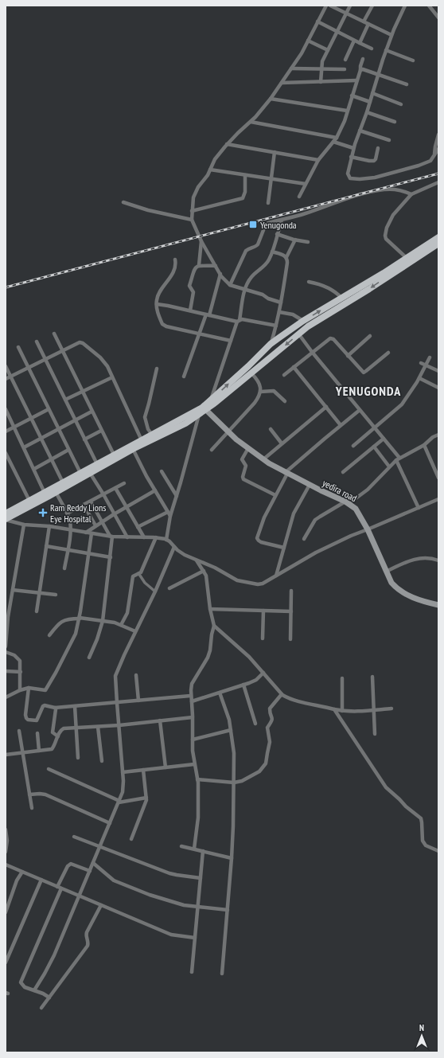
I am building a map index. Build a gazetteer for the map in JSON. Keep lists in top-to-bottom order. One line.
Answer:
{"streets":{"main road":["yedira road"]},"districts":["YENUGONDA"],"places":{"transit":["Yenugonda"],"health":["Ram Reddy Lions Eye Hospital"]},"north":"top"}
